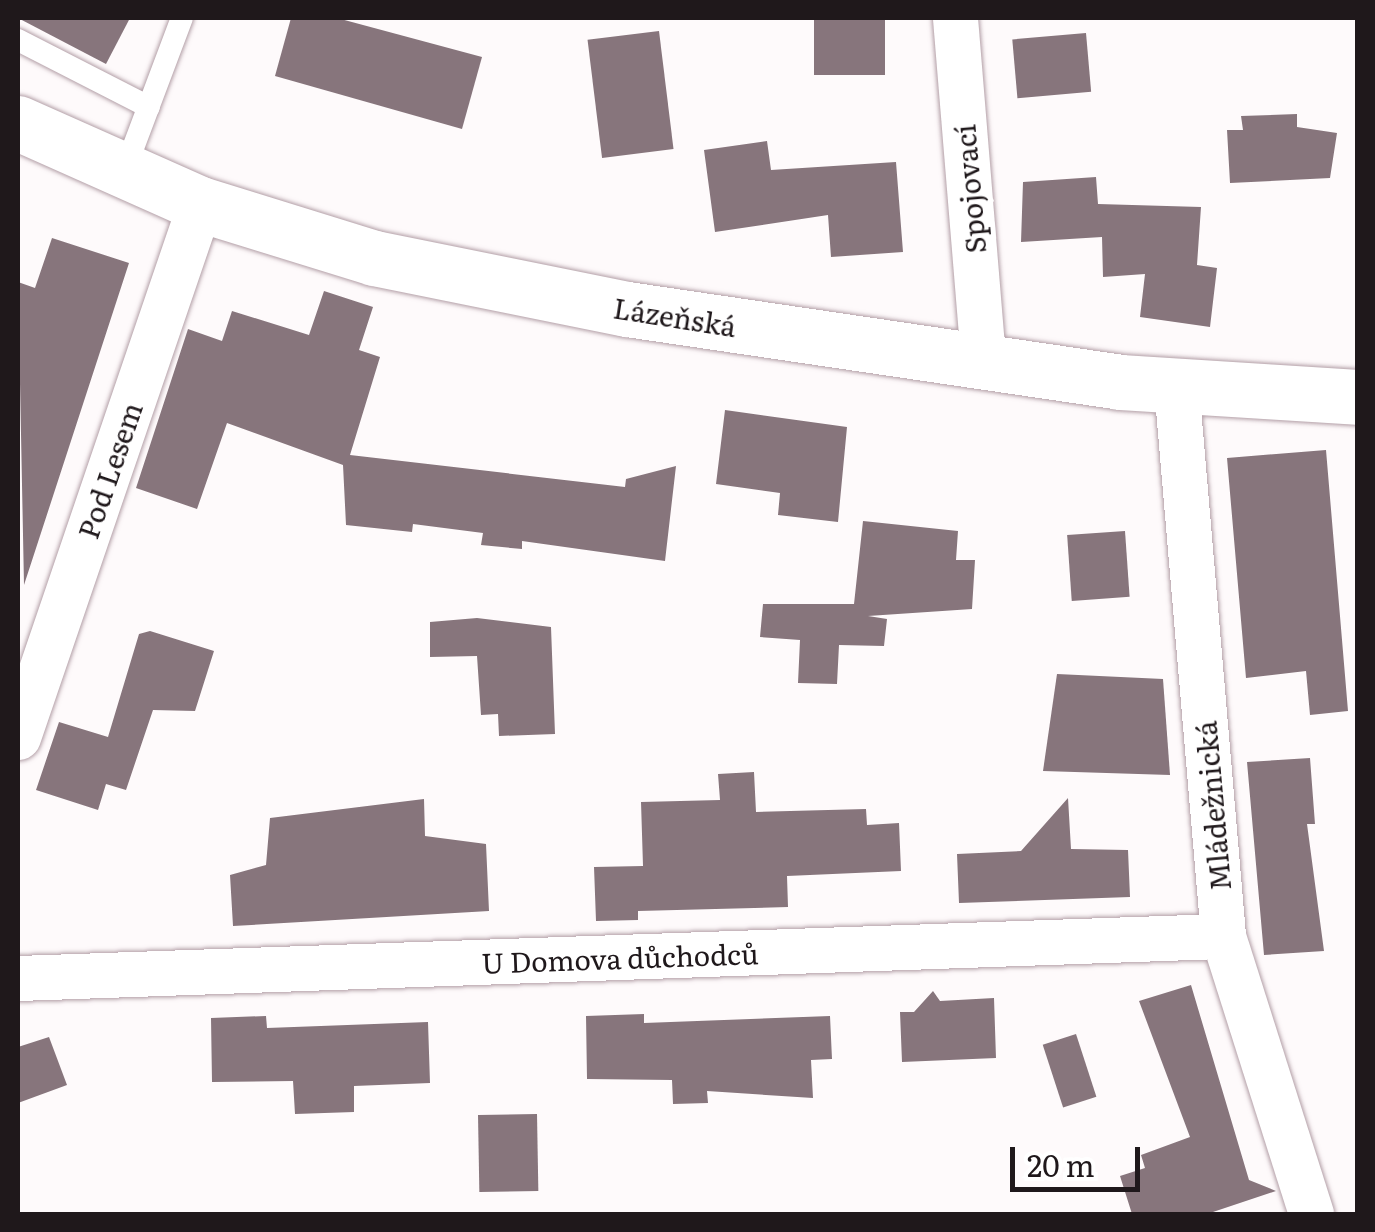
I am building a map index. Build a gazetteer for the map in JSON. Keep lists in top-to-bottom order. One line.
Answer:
{"streets":{"street":["Spojovací","Lázeňská","Pod Lesem","Mládežnická","U Domova důchodců"]},"crossings":[["Spojovací","Lázeňská"],["Lázeňská","Pod Lesem"],["Lázeňská","Mládežnická"],["Mládežnická","U Domova důchodců"]],"scale_bar":"20 m"}
